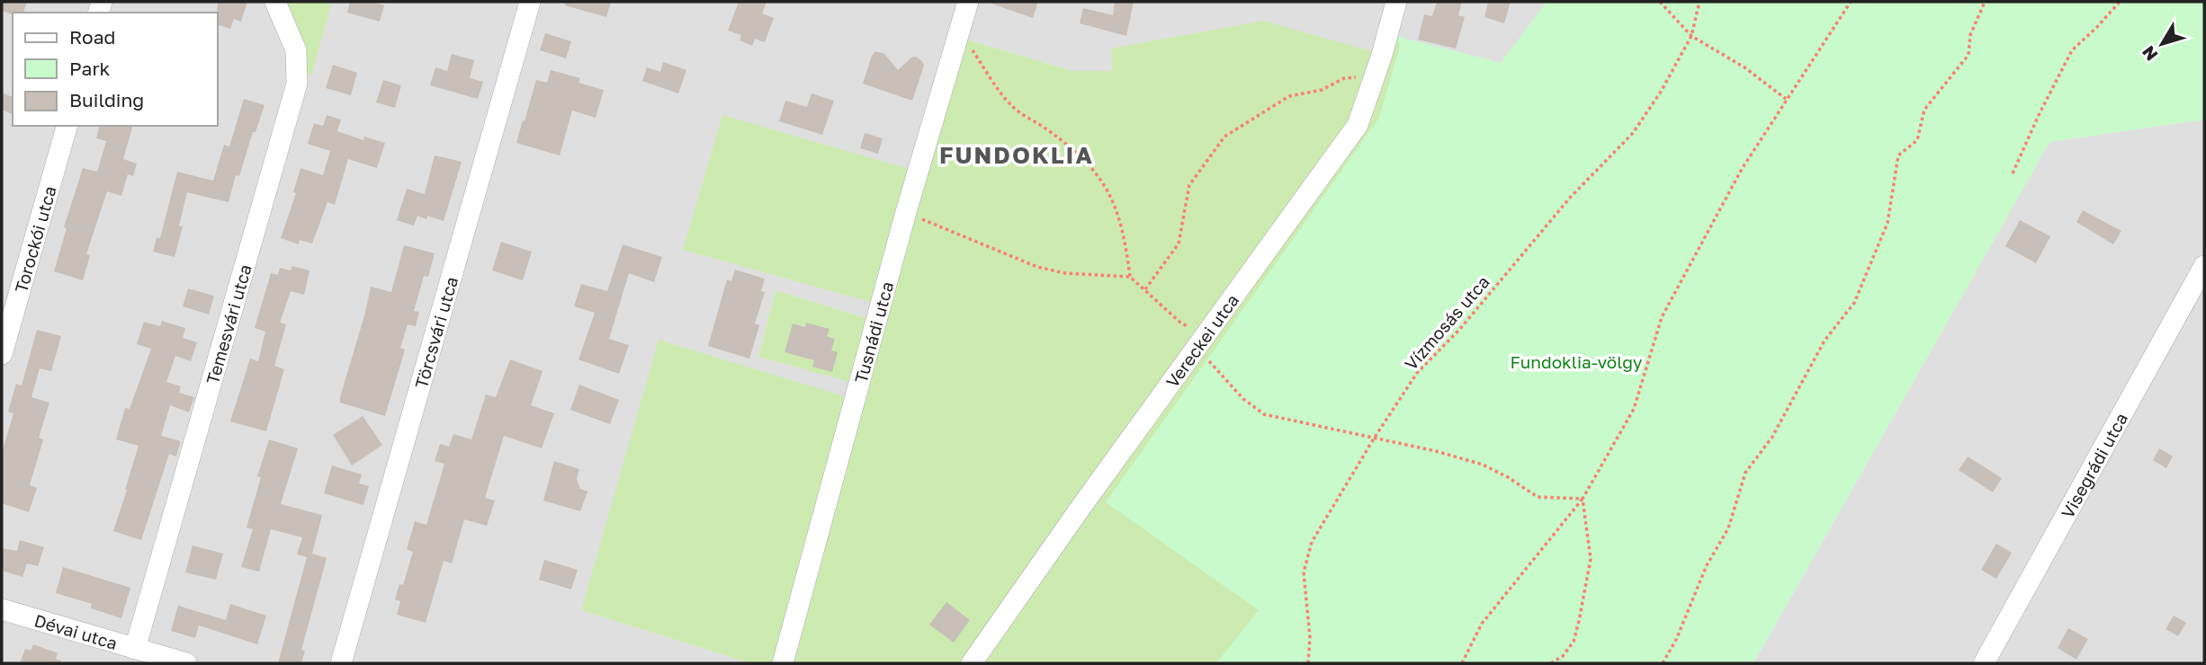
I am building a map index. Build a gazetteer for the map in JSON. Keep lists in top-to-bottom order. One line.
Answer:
{"streets":{"street":["Torockói utca","Temesvári utca","Tusnádi utca","Törcsvári utca","Vereckei utca","Visegrádi utca","Dévai utca"],"path":["Vízmosás utca"]},"crossings":[["Temesvári utca","Dévai utca"]],"districts":["FUNDOKLIA"],"parks":["Fundoklia-völgy"],"legend":["Road","Park","Building"],"north":"bottom left"}
